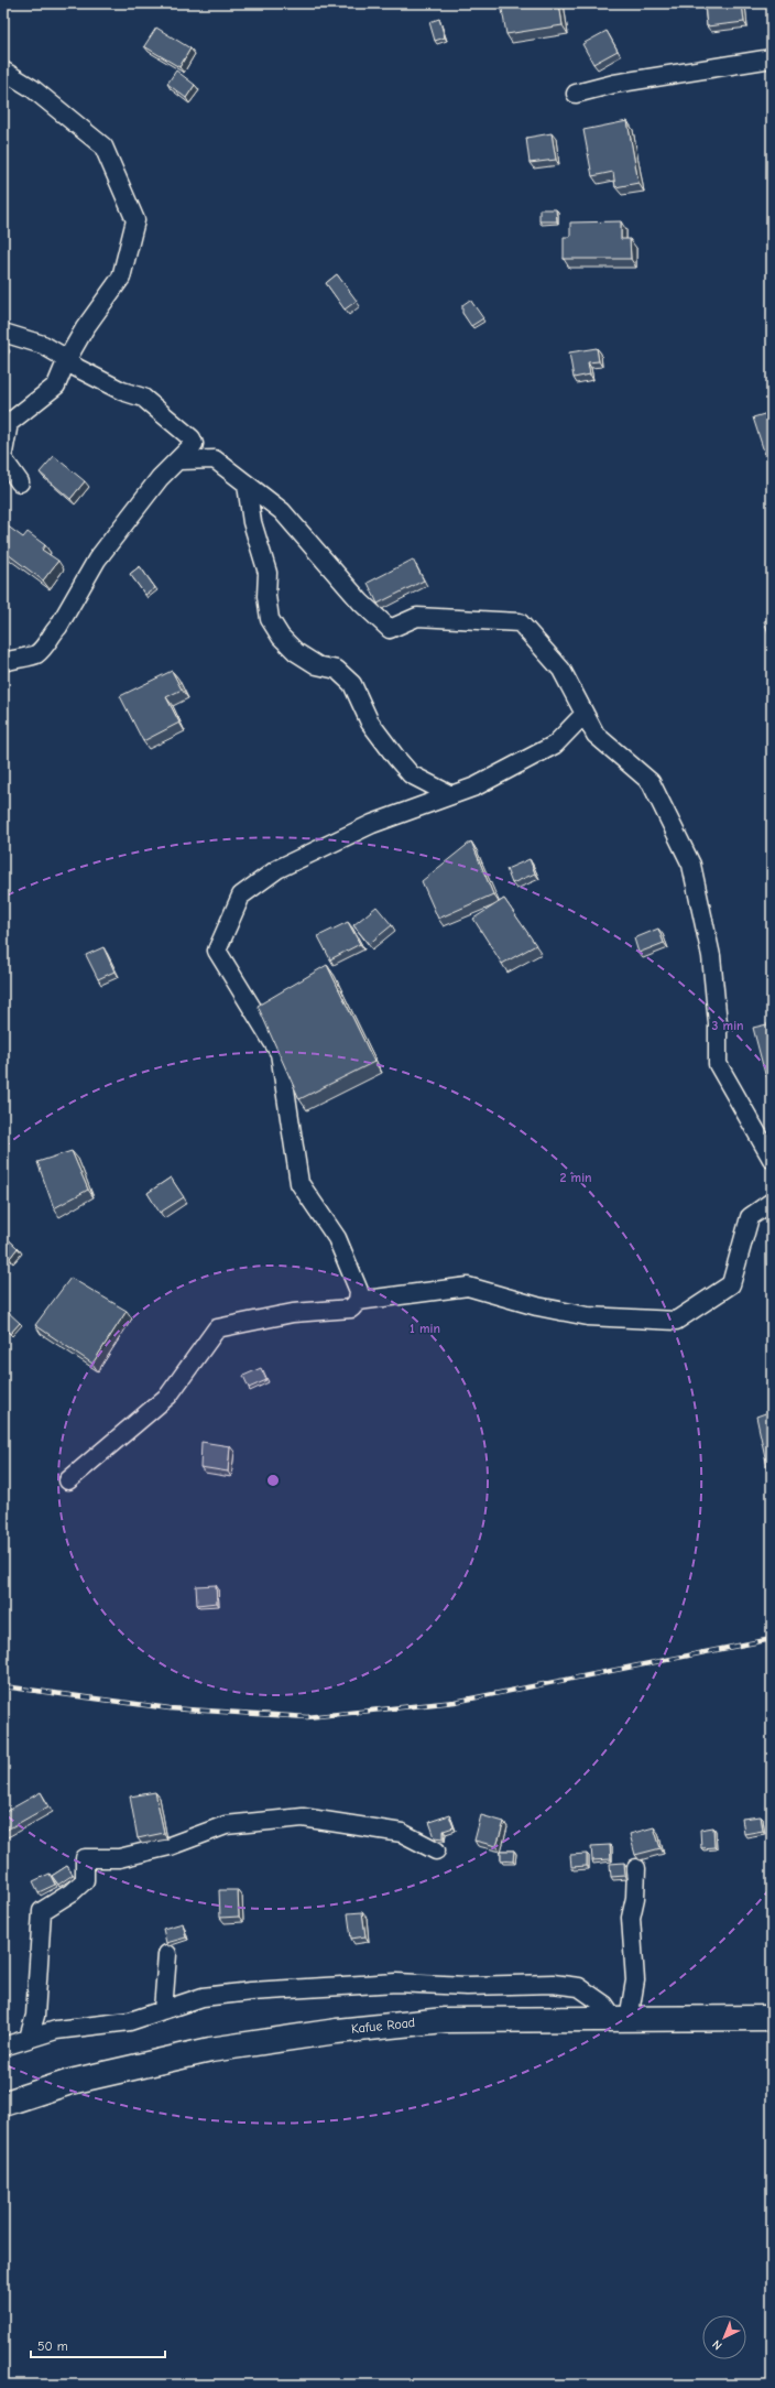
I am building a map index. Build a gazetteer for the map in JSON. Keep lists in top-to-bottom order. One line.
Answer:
{"streets":{"highway":["Kafue Road"]},"scale_bar":"50 m","north":"bottom left","rings":["3 min","2 min","1 min"]}
